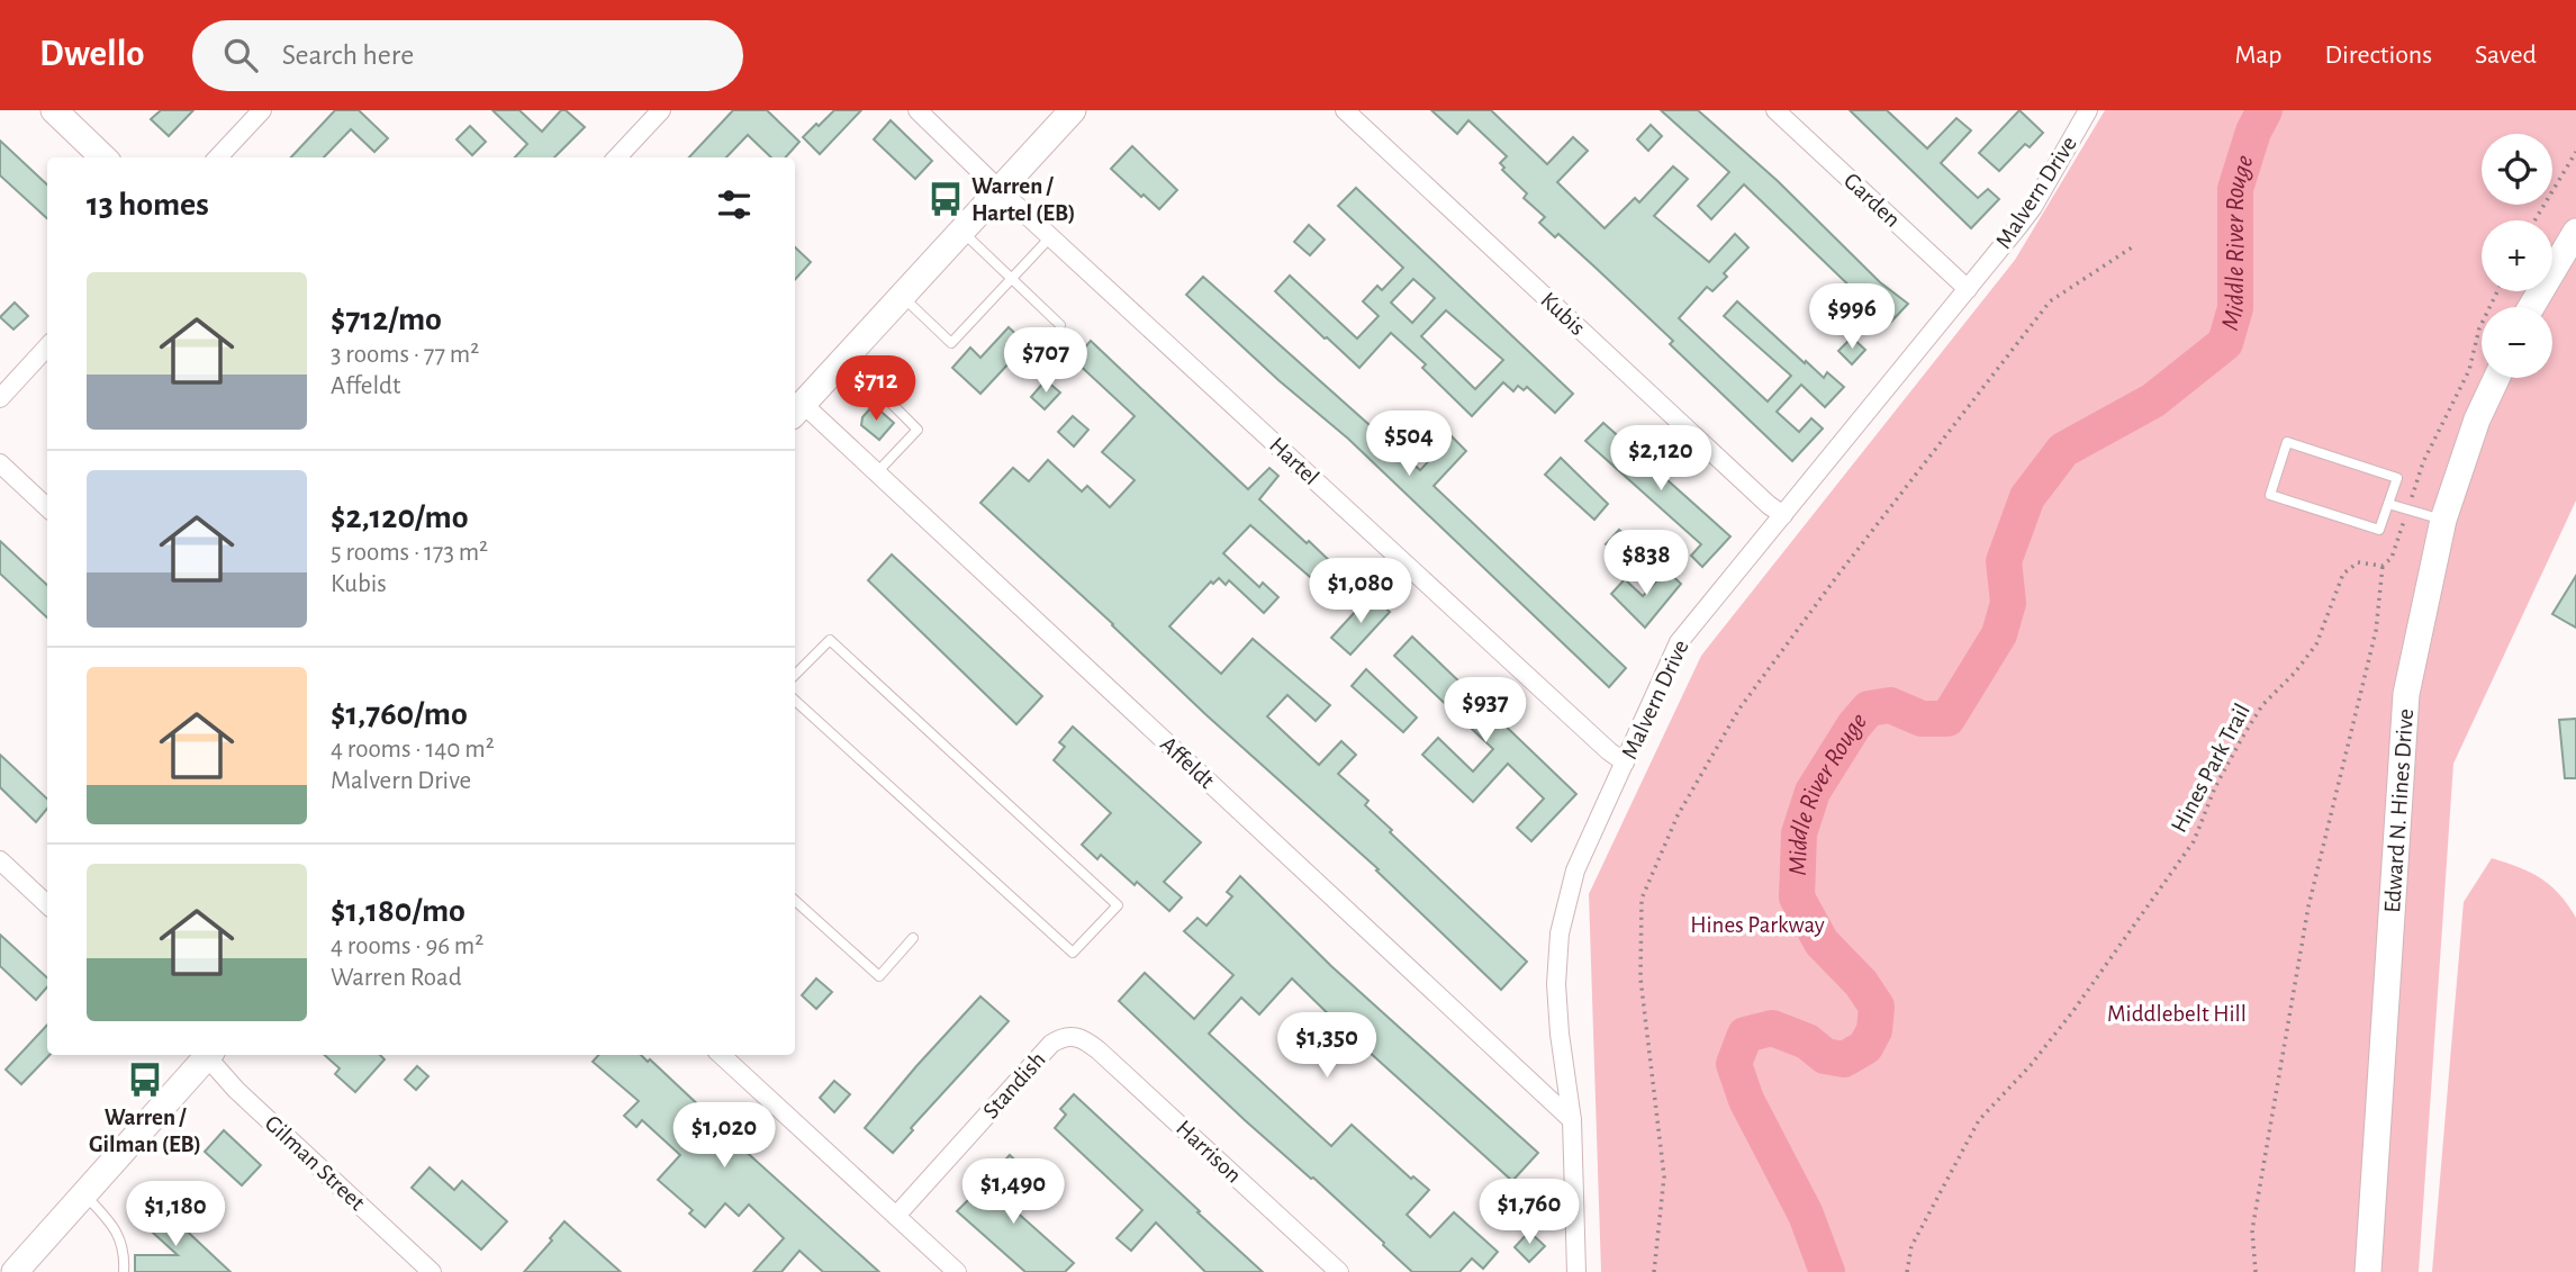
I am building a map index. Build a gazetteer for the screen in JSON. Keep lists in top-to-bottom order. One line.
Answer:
{"streets":{"street":["Malvern Drive","Garden","Kubis","Hartel","Affeldt","Edward N. Hines Drive","Standish","Harrison","Gilman Street"],"path":["Hines Park Trail"]},"crossings":[["Malvern Drive","Garden"],["Malvern Drive","Kubis"],["Malvern Drive","Hartel"],["Malvern Drive","Affeldt"],["Standish","Harrison"]],"water":["Middle River Rouge"],"parks":["Hines Parkway","Middlebelt Hill"],"places":{"bus stop":["Warren / Hartel (EB)","Warren / Gilman (EB)"]},"page":{"header":"Dwello","search":"Search here","nav":["Map","Directions","Saved"],"map_buttons":["+","−"],"heading":"13 homes","list":[{"name":"$712/mo","note":"3 rooms · 77 m² · Affeldt"},{"name":"$2,120/mo","note":"5 rooms · 173 m² · Kubis"},{"name":"$1,760/mo","note":"4 rooms · 140 m² · Malvern Drive"},{"name":"$1,180/mo","note":"4 rooms · 96 m² · Warren Road"}],"price":["$996","$707","$712","$504","$2,120","$838","$1,080","$937","$1,350","$1,020","$1,490","$1,760","$1,180"]}}
